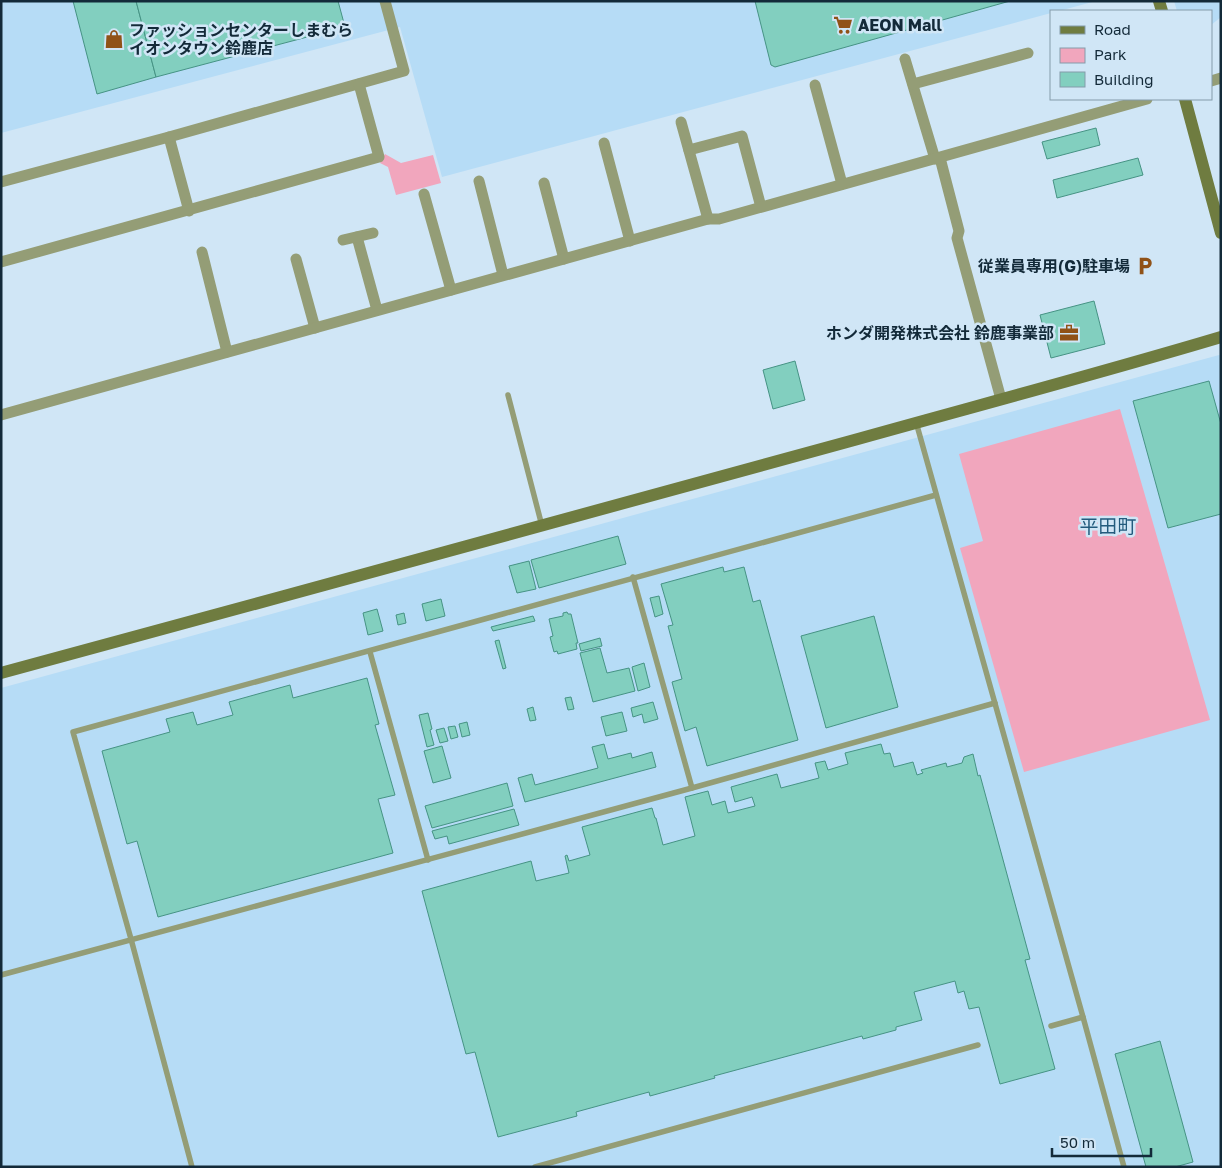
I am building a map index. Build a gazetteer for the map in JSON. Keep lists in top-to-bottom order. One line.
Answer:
{"districts":["平田町"],"places":{"supermarket":["AEON Mall"],"shop":["ファッションセンターしまむら イオンタウン鈴鹿店"],"parking":["従業員専用(G)駐車場"],"office":["ホンダ開発株式会社 鈴鹿事業部"]},"legend":["Road","Park","Building"],"scale_bar":"50 m"}
